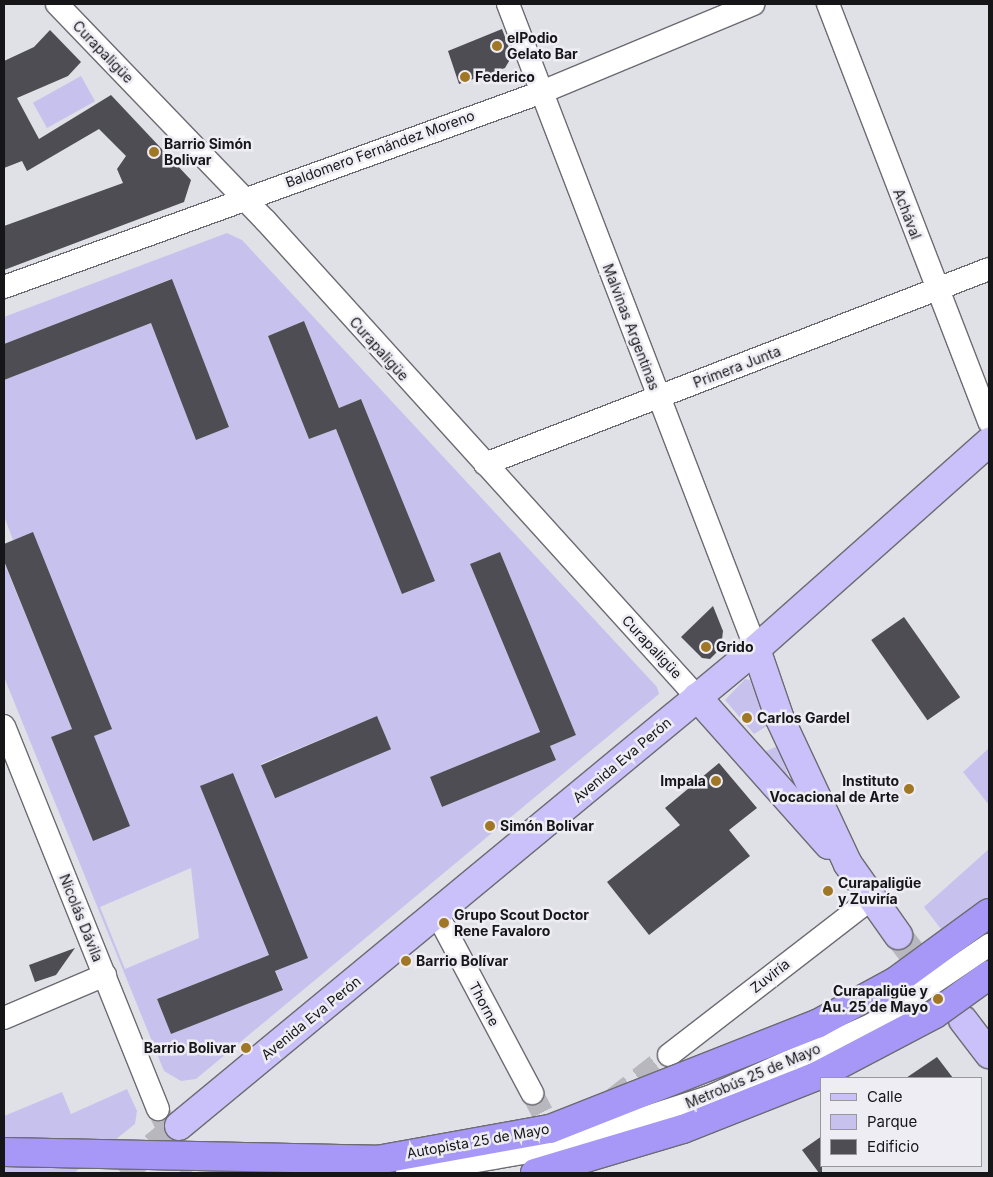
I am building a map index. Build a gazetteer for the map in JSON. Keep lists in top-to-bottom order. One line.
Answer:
{"streets":{"highway":["Autopista 25 de Mayo"],"main road":["Avenida Eva Perón"],"street":["Curapaligüe","Baldomero Fernández Moreno","Achával","Malvinas Argentinas","Primera Junta","Nicolás Dávila","Zuviría","Thorne","Metrobús 25 de Mayo"]},"crossings":[["Curapaligüe","Baldomero Fernández Moreno"],["Curapaligüe","Primera Junta"],["Curapaligüe","Avenida Eva Perón"],["Baldomero Fernández Moreno","Malvinas Argentinas"],["Achával","Primera Junta"],["Malvinas Argentinas","Primera Junta"],["Malvinas Argentinas","Avenida Eva Perón"],["Avenida Eva Perón","Thorne"]],"places":["elPodio Gelato Bar","Federico","Barrio Simón Bolivar","Grido","Carlos Gardel","Impala","Instituto Vocacional de Arte","Simón Bolivar","Curapaligüe y Zuviría","Grupo Scout Doctor Rene Favaloro","Barrio Bolívar","Curapaligüe y Au. 25 de Mayo","Barrio Bolivar"],"legend":["Calle","Parque","Edificio"]}
